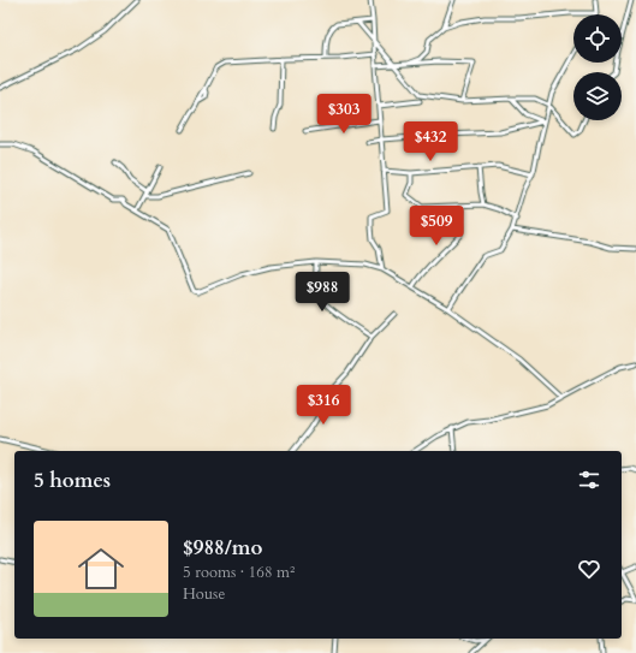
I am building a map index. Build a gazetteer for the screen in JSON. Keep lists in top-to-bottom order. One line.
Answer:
{"page":{"price":["$303","$432","$509","$988","$316"],"heading":"5 homes","list":[{"name":"$988/mo","note":"5 rooms · 168 m² · House"}]}}
